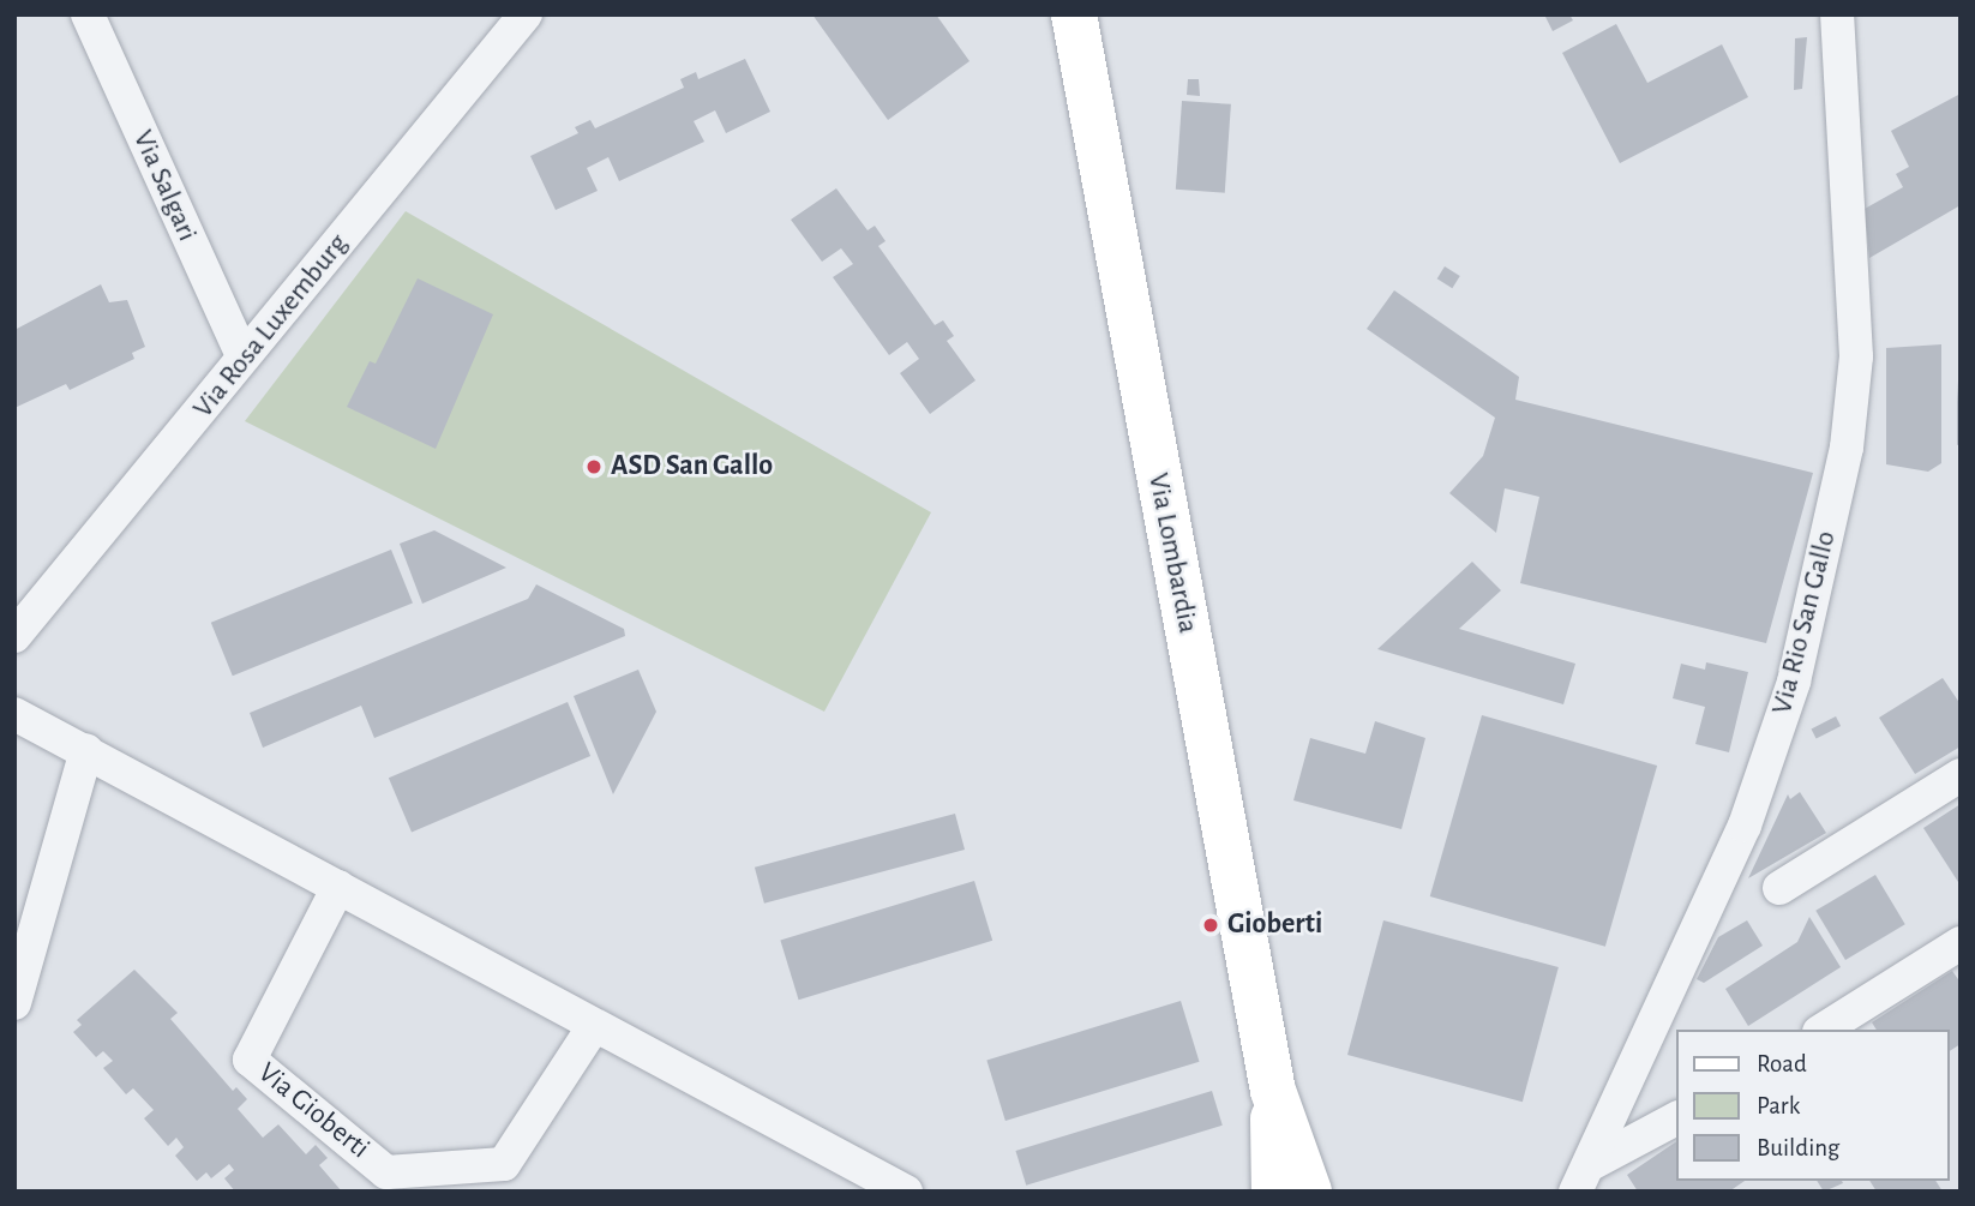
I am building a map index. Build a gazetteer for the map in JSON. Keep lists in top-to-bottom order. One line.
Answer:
{"streets":{"main road":["Via Lombardia"],"street":["Via Salgari","Via Rosa Luxemburg","Via Rio San Gallo","Via Gioberti"]},"crossings":[["Via Salgari","Via Rosa Luxemburg"]],"places":["ASD San Gallo","Gioberti"],"legend":["Road","Park","Building"]}
